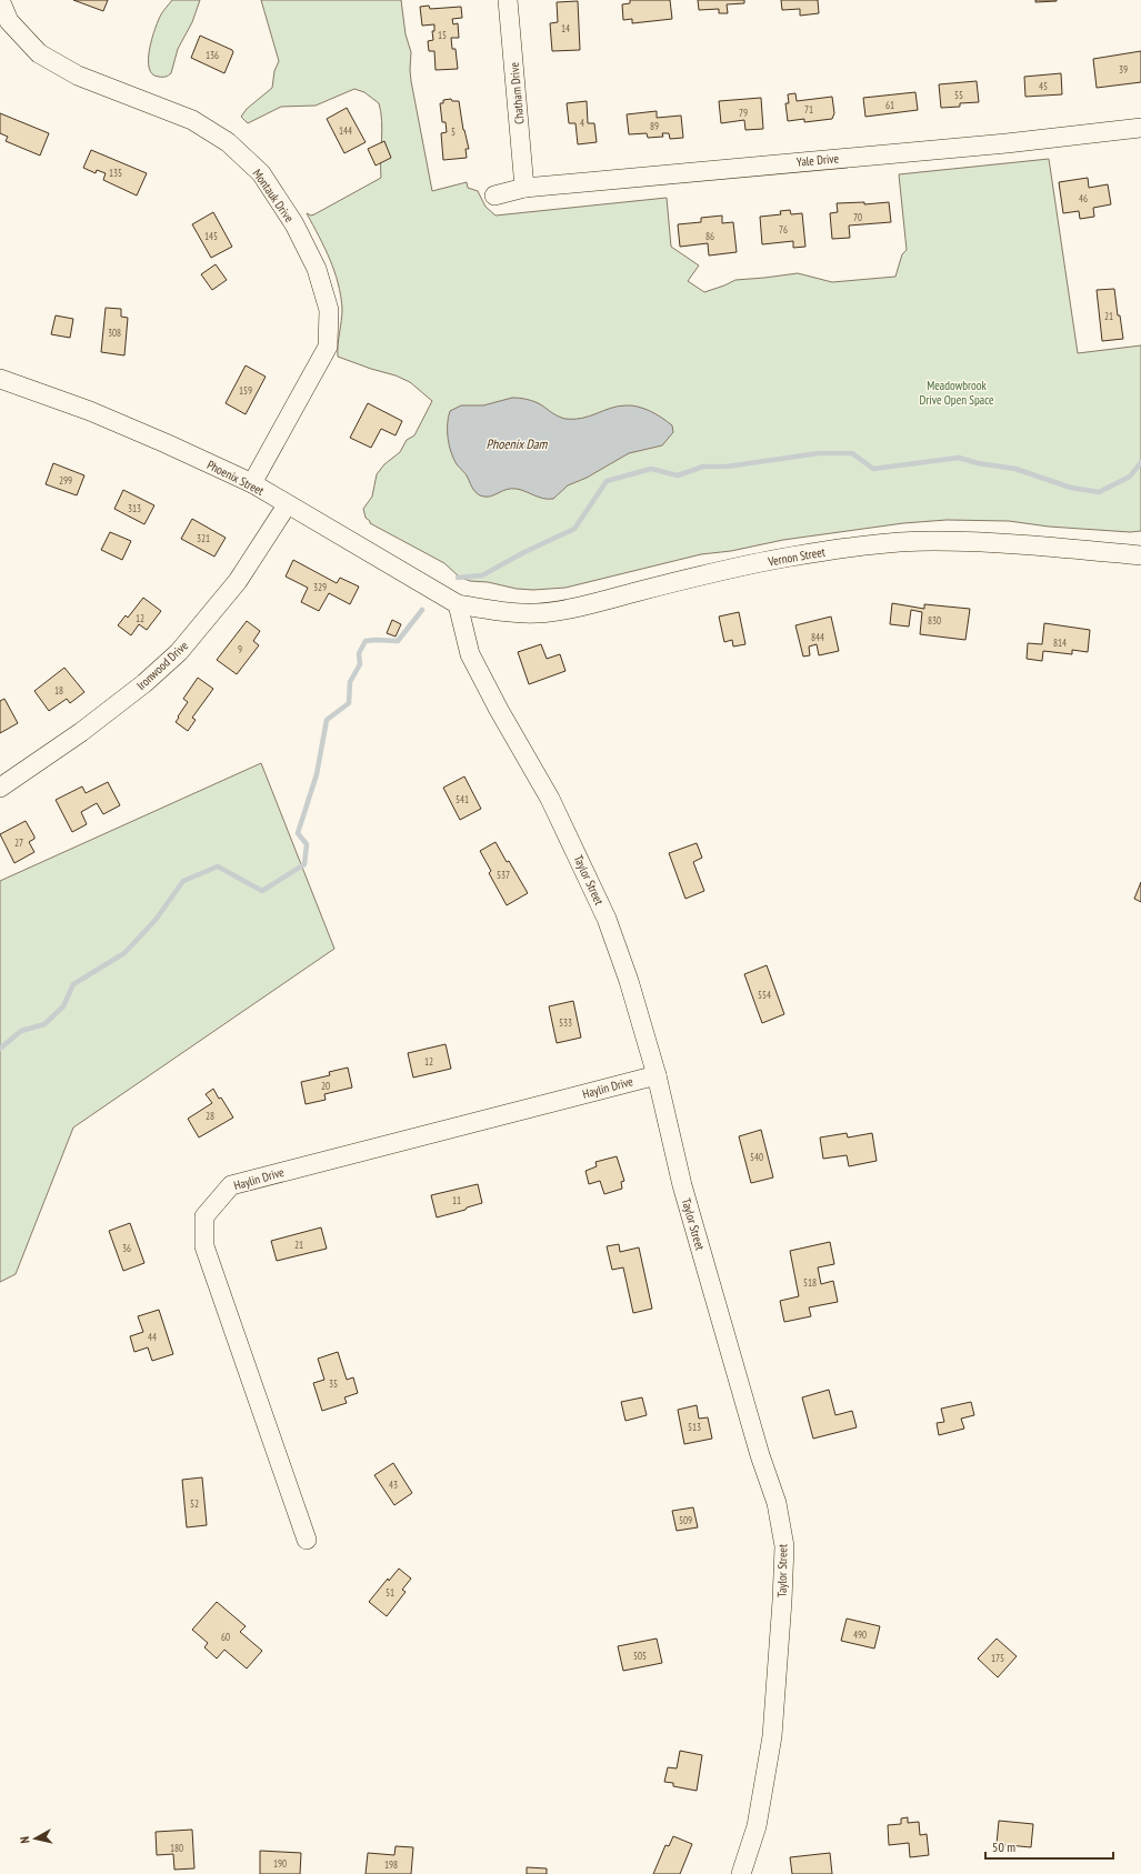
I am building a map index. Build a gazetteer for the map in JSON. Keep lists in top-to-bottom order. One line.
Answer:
{"streets":{"street":["Chatham Drive","Yale Drive","Montauk Drive","Phoenix Street","Vernon Street","Ironwood Drive","Taylor Street","Haylin Drive"]},"crossings":[["Chatham Drive","Yale Drive"],["Montauk Drive","Phoenix Street"],["Phoenix Street","Vernon Street"],["Phoenix Street","Ironwood Drive"],["Phoenix Street","Taylor Street"],["Vernon Street","Taylor Street"],["Taylor Street","Haylin Drive"]],"water":["Phoenix Dam"],"parks":["Meadowbrook Drive Open Space"],"house_numbers":["14","15","136","39","45","55","61","71","79","4","89","144","5","135","46","70","76","145","86","21","308","159","299","313","321","329","12","830","844","814","9","18","541","27","537","554","533","12","20","28","540","11","21","36","518","44","35","513","43","52","509","51","490","60","505","175","180","190","198"],"scale_bar":"50 m","north":"left"}
